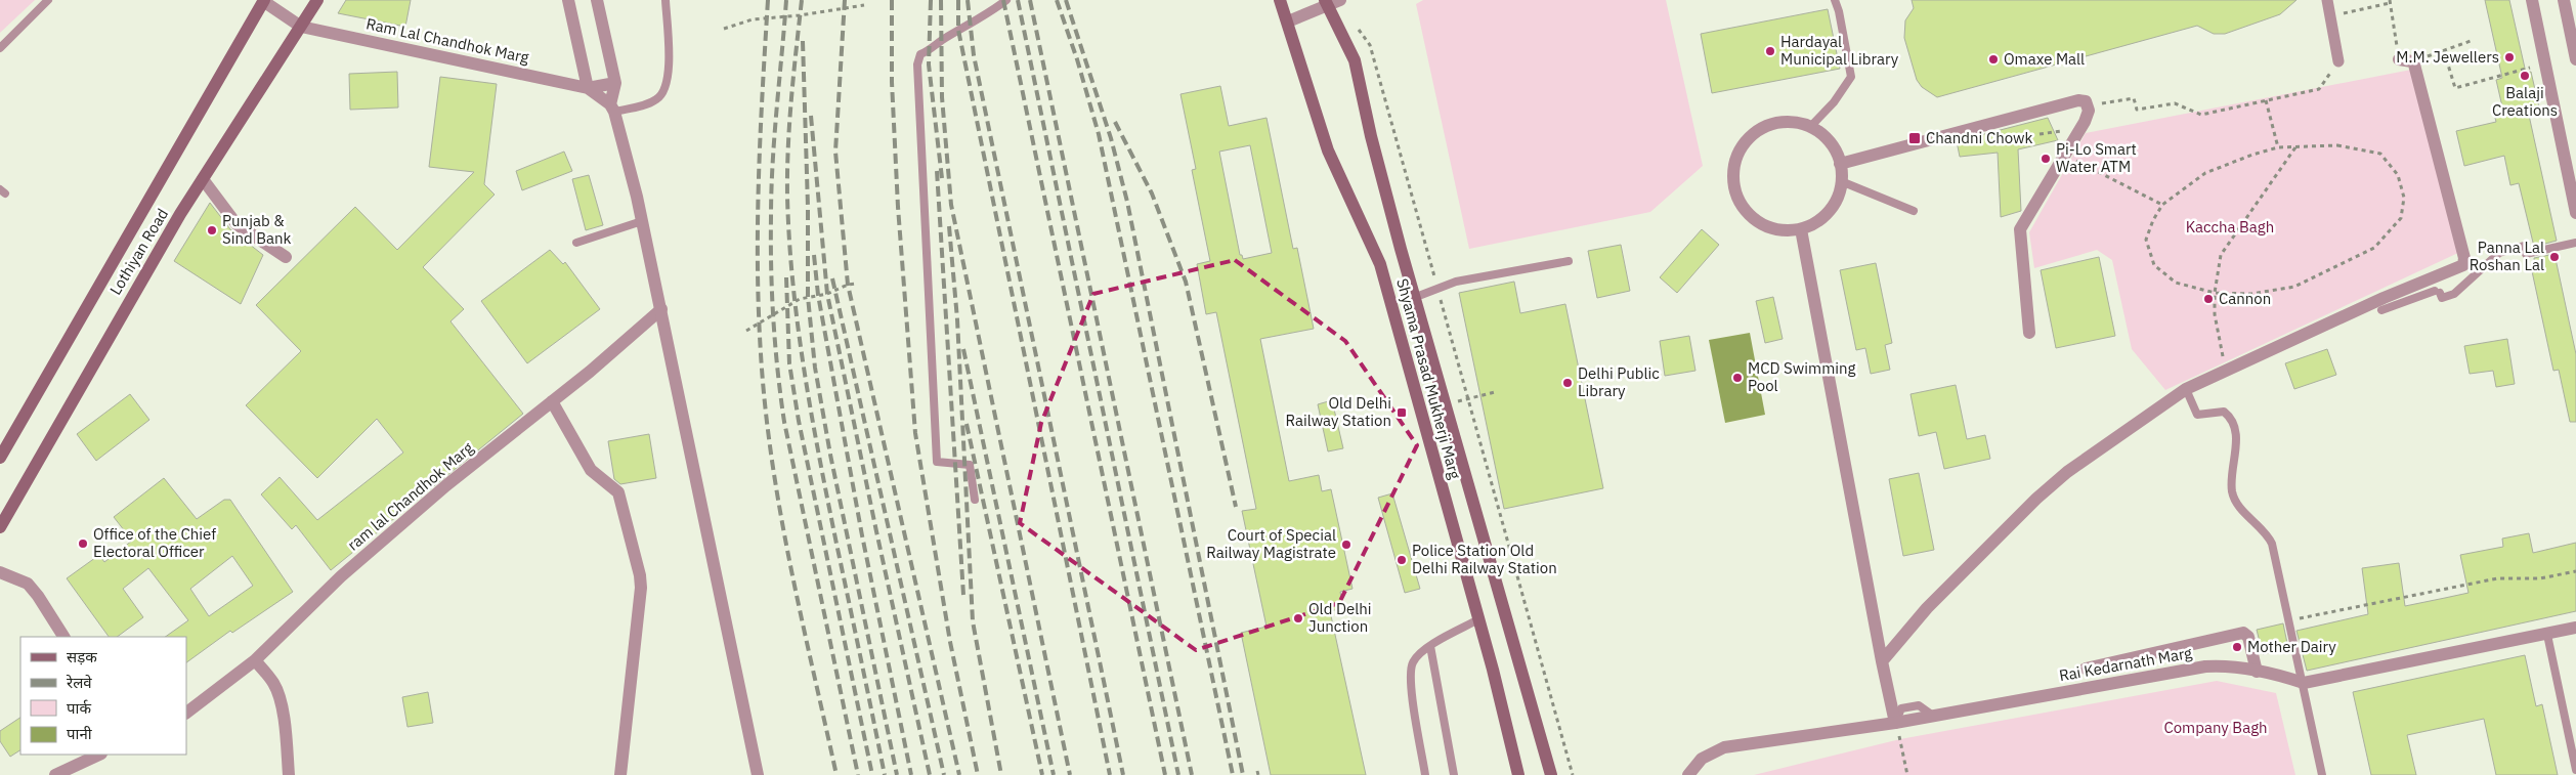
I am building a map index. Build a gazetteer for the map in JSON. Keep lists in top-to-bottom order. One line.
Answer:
{"streets":{"main road":["Lothiyan Road","Shyama Prasad Mukherji Marg"],"street":["Ram Lal Chandhok Marg","ram lal Chandhok Marg","Rai Kedarnath Marg"]},"crossings":[["Ram Lal Chandhok Marg","Lothiyan Road"]],"parks":["Kaccha Bagh","Company Bagh"],"places":{"other":["Hardayal Municipal Library","M.M. Jewellers","Omaxe Mall","Balaji Creations","Pi-Lo Smart Water ATM","Punjab & Sind Bank","Panna Lal Roshan Lal","Cannon","MCD Swimming Pool","Delhi Public Library","Office of the Chief Electoral Officer","Court of Special Railway Magistrate","Police Station Old Delhi Railway Station","Old Delhi Junction","Mother Dairy"],"transit":["Chandni Chowk","Old Delhi Railway Station"]},"legend":["सड़क","रेलवे","पार्क","पानी"]}
